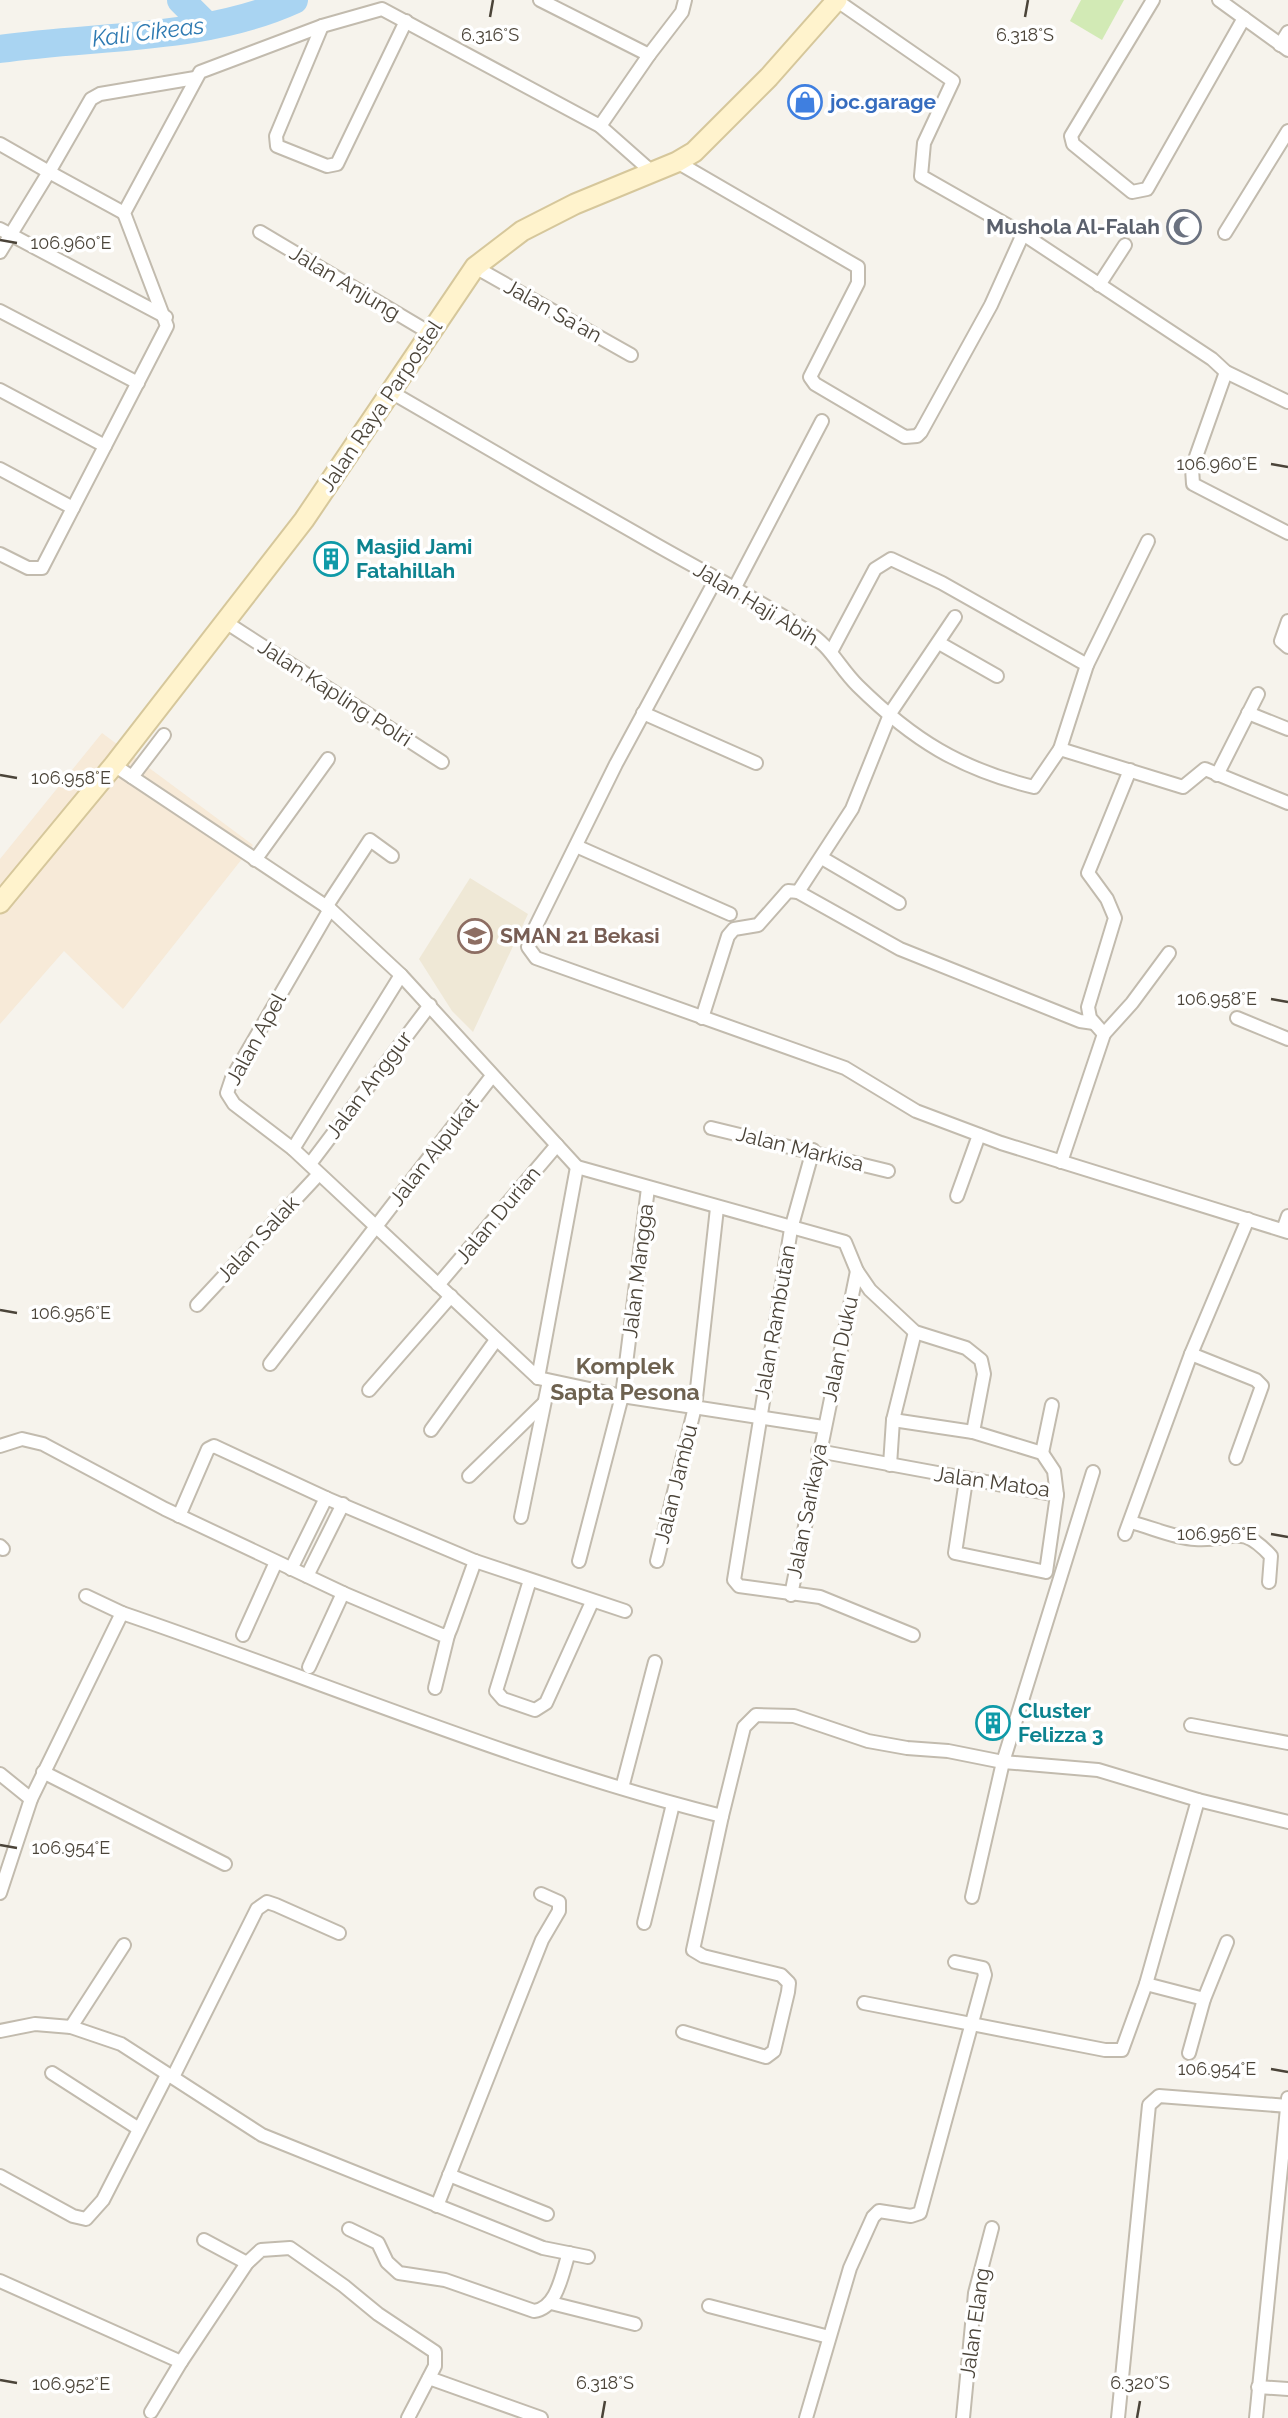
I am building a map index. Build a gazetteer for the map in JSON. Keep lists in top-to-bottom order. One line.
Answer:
{"streets":{"main road":["Jalan Raya Parpostel"],"street":["Jalan Anjung","Jalan Sa'an","Jalan Haji Abih","Jalan Kapling Polri","Jalan Apel","Jalan Anggur","Jalan Markisa","Jalan Alpukat","Jalan Durian","Jalan Salak","Jalan Mangga","Jalan Rambutan","Jalan Duku","Jalan Matoa","Jalan Jambu","Jalan Sarikaya","Jalan Elang"]},"crossings":[["Jalan Anjung","Jalan Raya Parpostel"],["Jalan Sa'an","Jalan Raya Parpostel"],["Jalan Raya Parpostel","Jalan Haji Abih"],["Jalan Raya Parpostel","Jalan Kapling Polri"],["Jalan Anggur","Jalan Salak"],["Jalan Markisa","Jalan Rambutan"],["Jalan Rambutan","Jalan Sarikaya"],["Jalan Duku","Jalan Sarikaya"],["Jalan Matoa","Jalan Sarikaya"]],"districts":["Komplek Sapta Pesona"],"water":["Kali Cikeas"],"places":{"shop":["joc.garage"],"mosque":["Mushola Al-Falah"],"building":["Masjid Jami Fatahillah","Cluster Felizza 3"],"school or university":["SMAN 21 Bekasi"]},"coordinates":["6.316°S","6.318°S","106.960°E","106.958°E","106.956°E","106.954°E","6.320°S","106.952°E"]}
